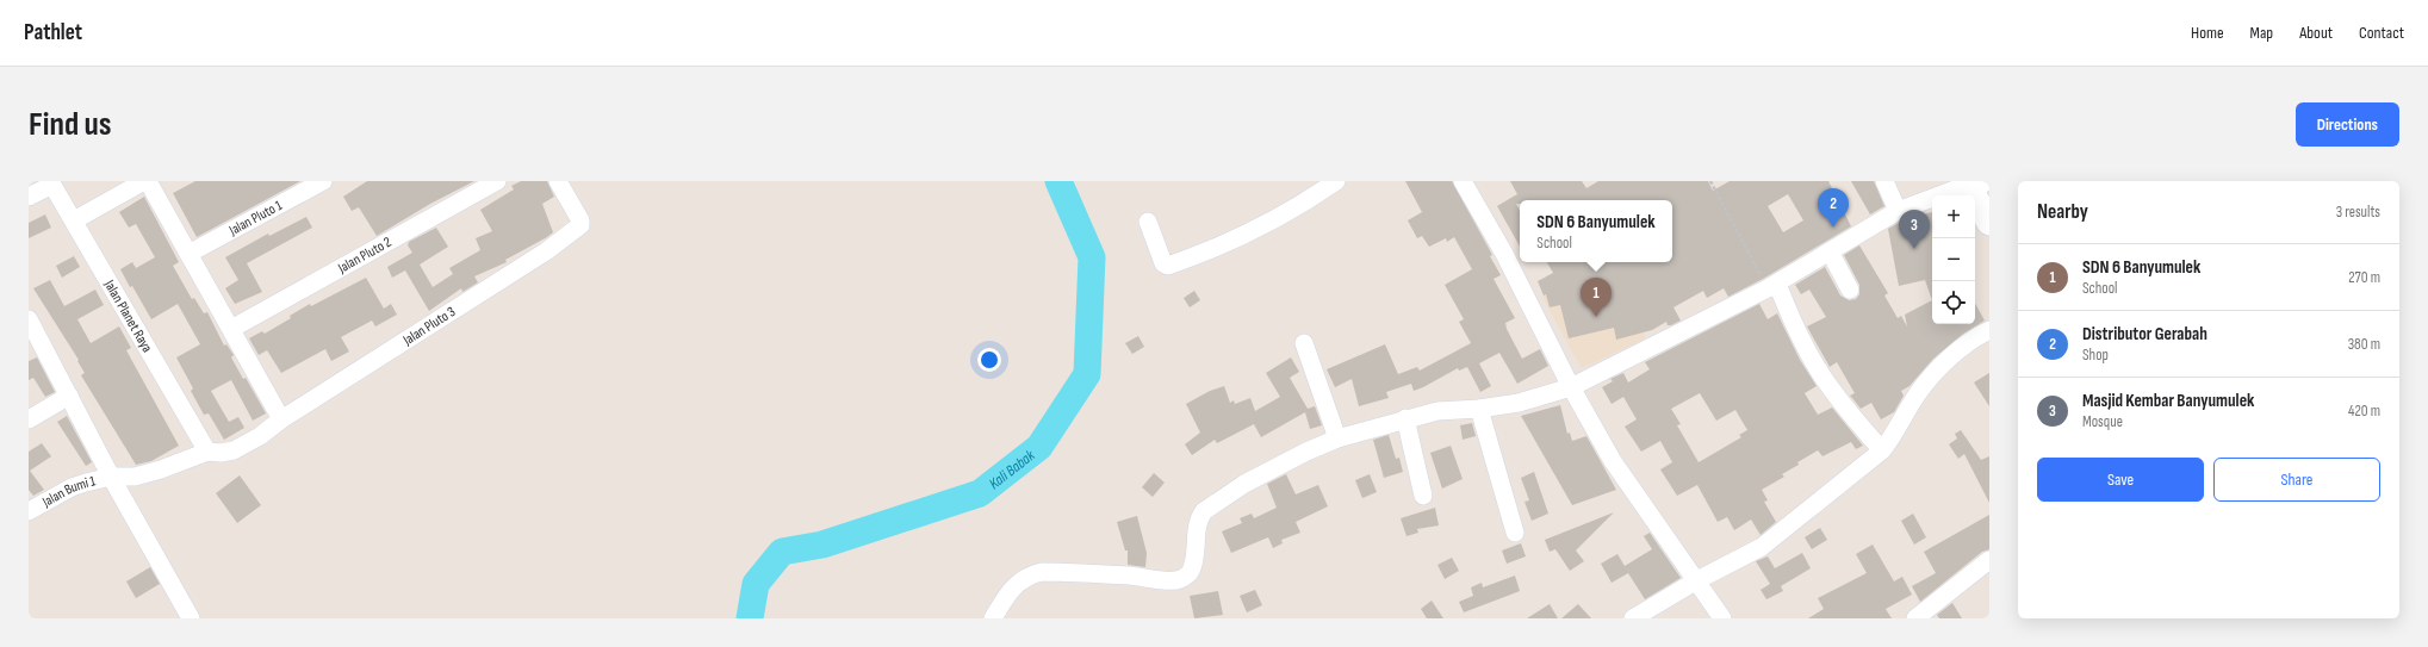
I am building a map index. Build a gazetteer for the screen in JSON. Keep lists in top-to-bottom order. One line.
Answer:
{"streets":{"street":["Jalan Pluto 1","Jalan Pluto 2","Jalan Planet Raya","Jalan Pluto 3","Jalan Bumi 1"]},"crossings":[["Jalan Planet Raya","Jalan Pluto 3"],["Jalan Planet Raya","Jalan Bumi 1"],["Jalan Pluto 3","Jalan Bumi 1"]],"water":["Kali Babak"],"page":{"header":"Pathlet","nav":["Home","Map","About","Contact"],"buttons":["Directions",["Save","Share"]],"title":"Find us","heading":["Nearby","3 results"],"pins":["2","3","1"],"map_buttons":["+","−"],"popup":["SDN 6 Banyumulek","School"],"list":[{"mark":"1","name":"SDN 6 Banyumulek","note":"School","value":"270 m"},{"mark":"2","name":"Distributor Gerabah","note":"Shop","value":"380 m"},{"mark":"3","name":"Masjid Kembar Banyumulek","note":"Mosque","value":"420 m"}]}}
